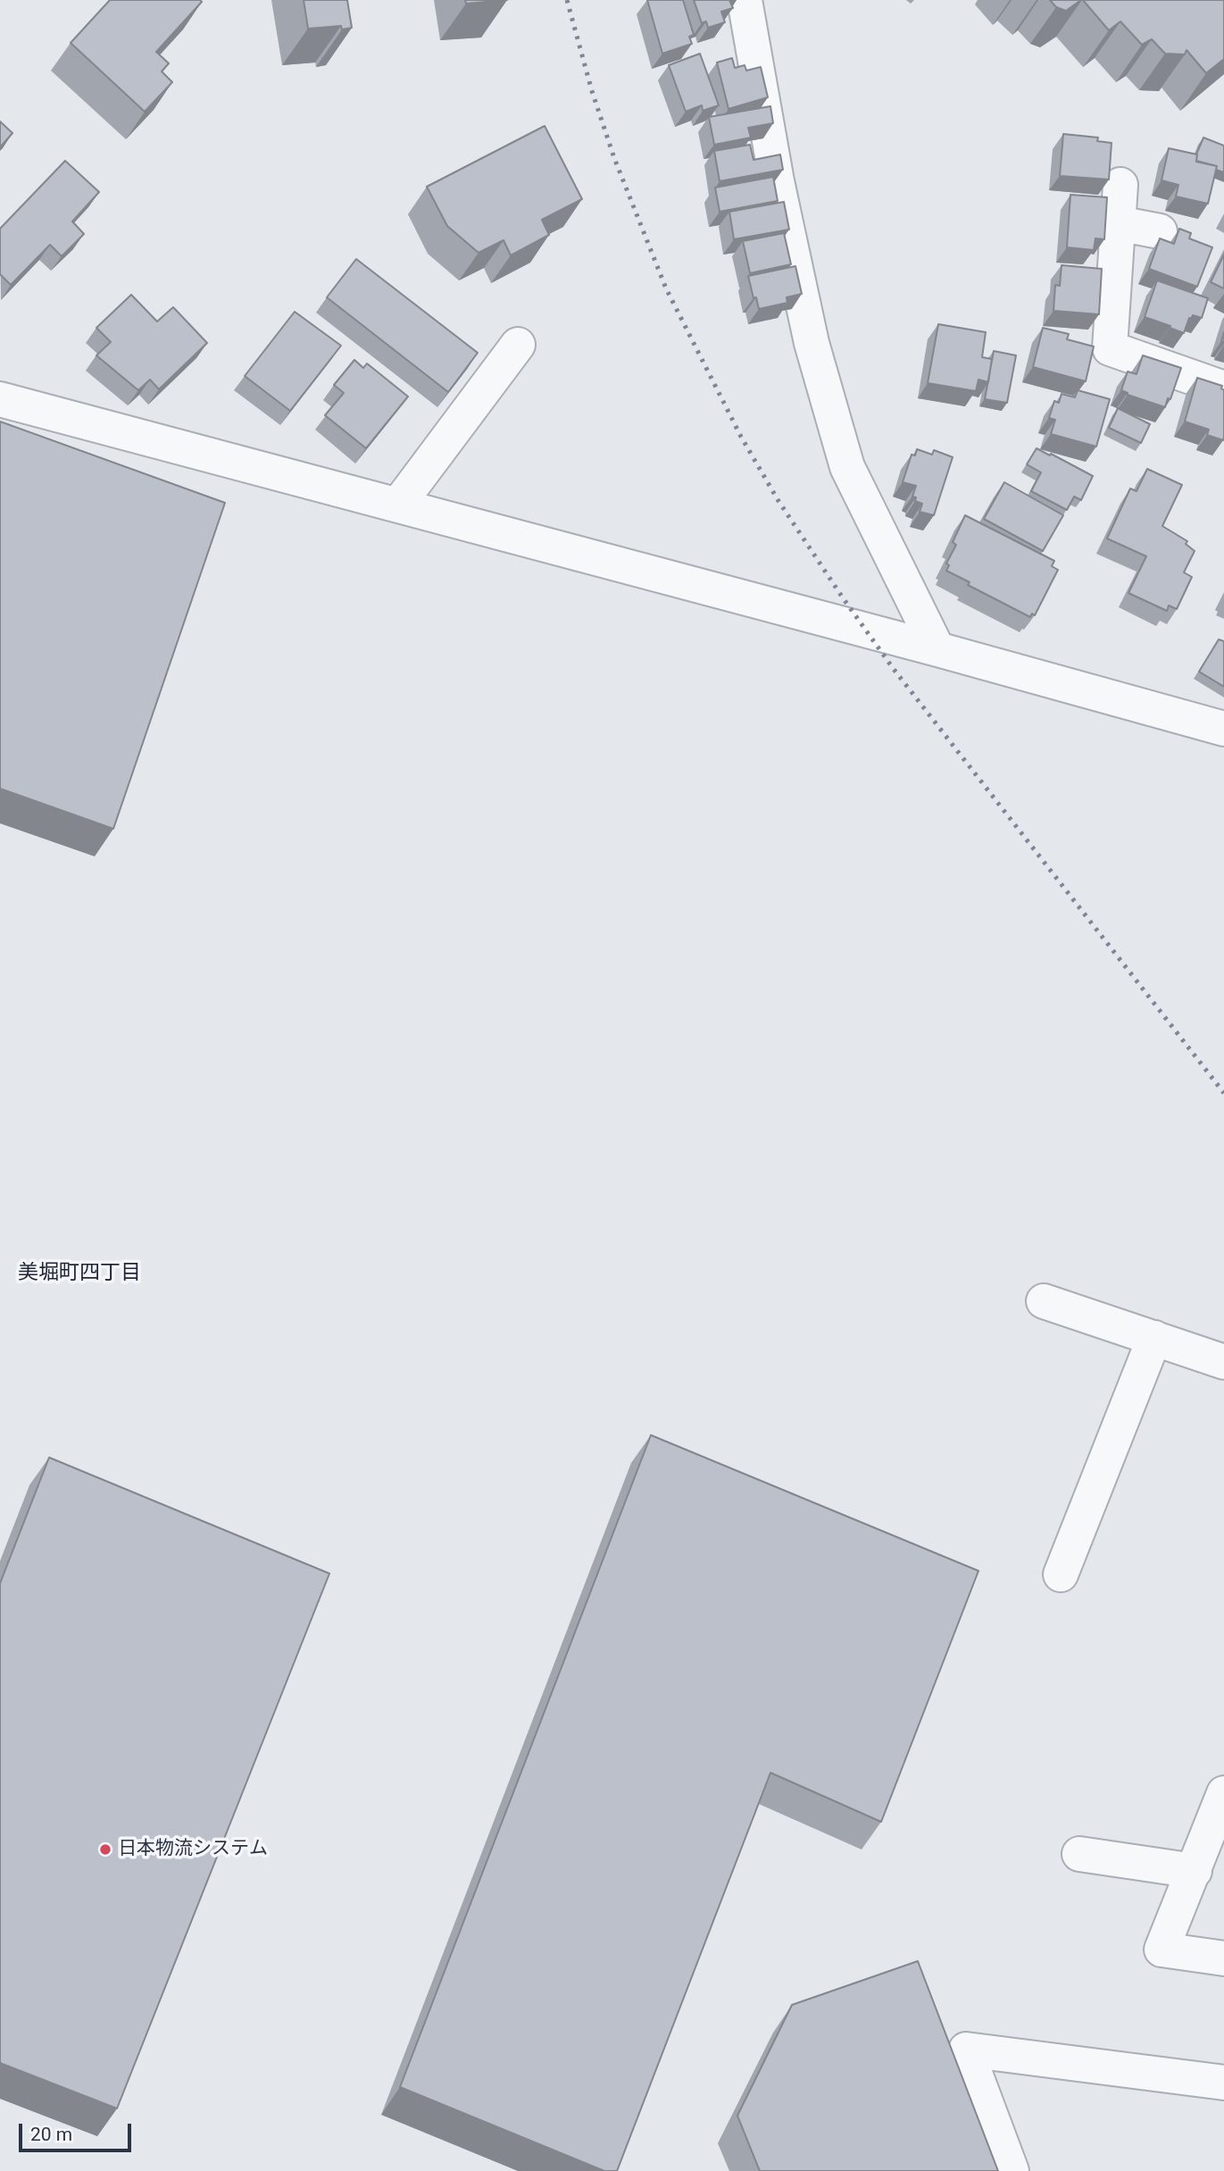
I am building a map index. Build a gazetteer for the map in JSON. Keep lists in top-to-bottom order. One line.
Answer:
{"districts":["美堀町四丁目"],"places":["日本物流システム"],"scale_bar":"20 m"}
